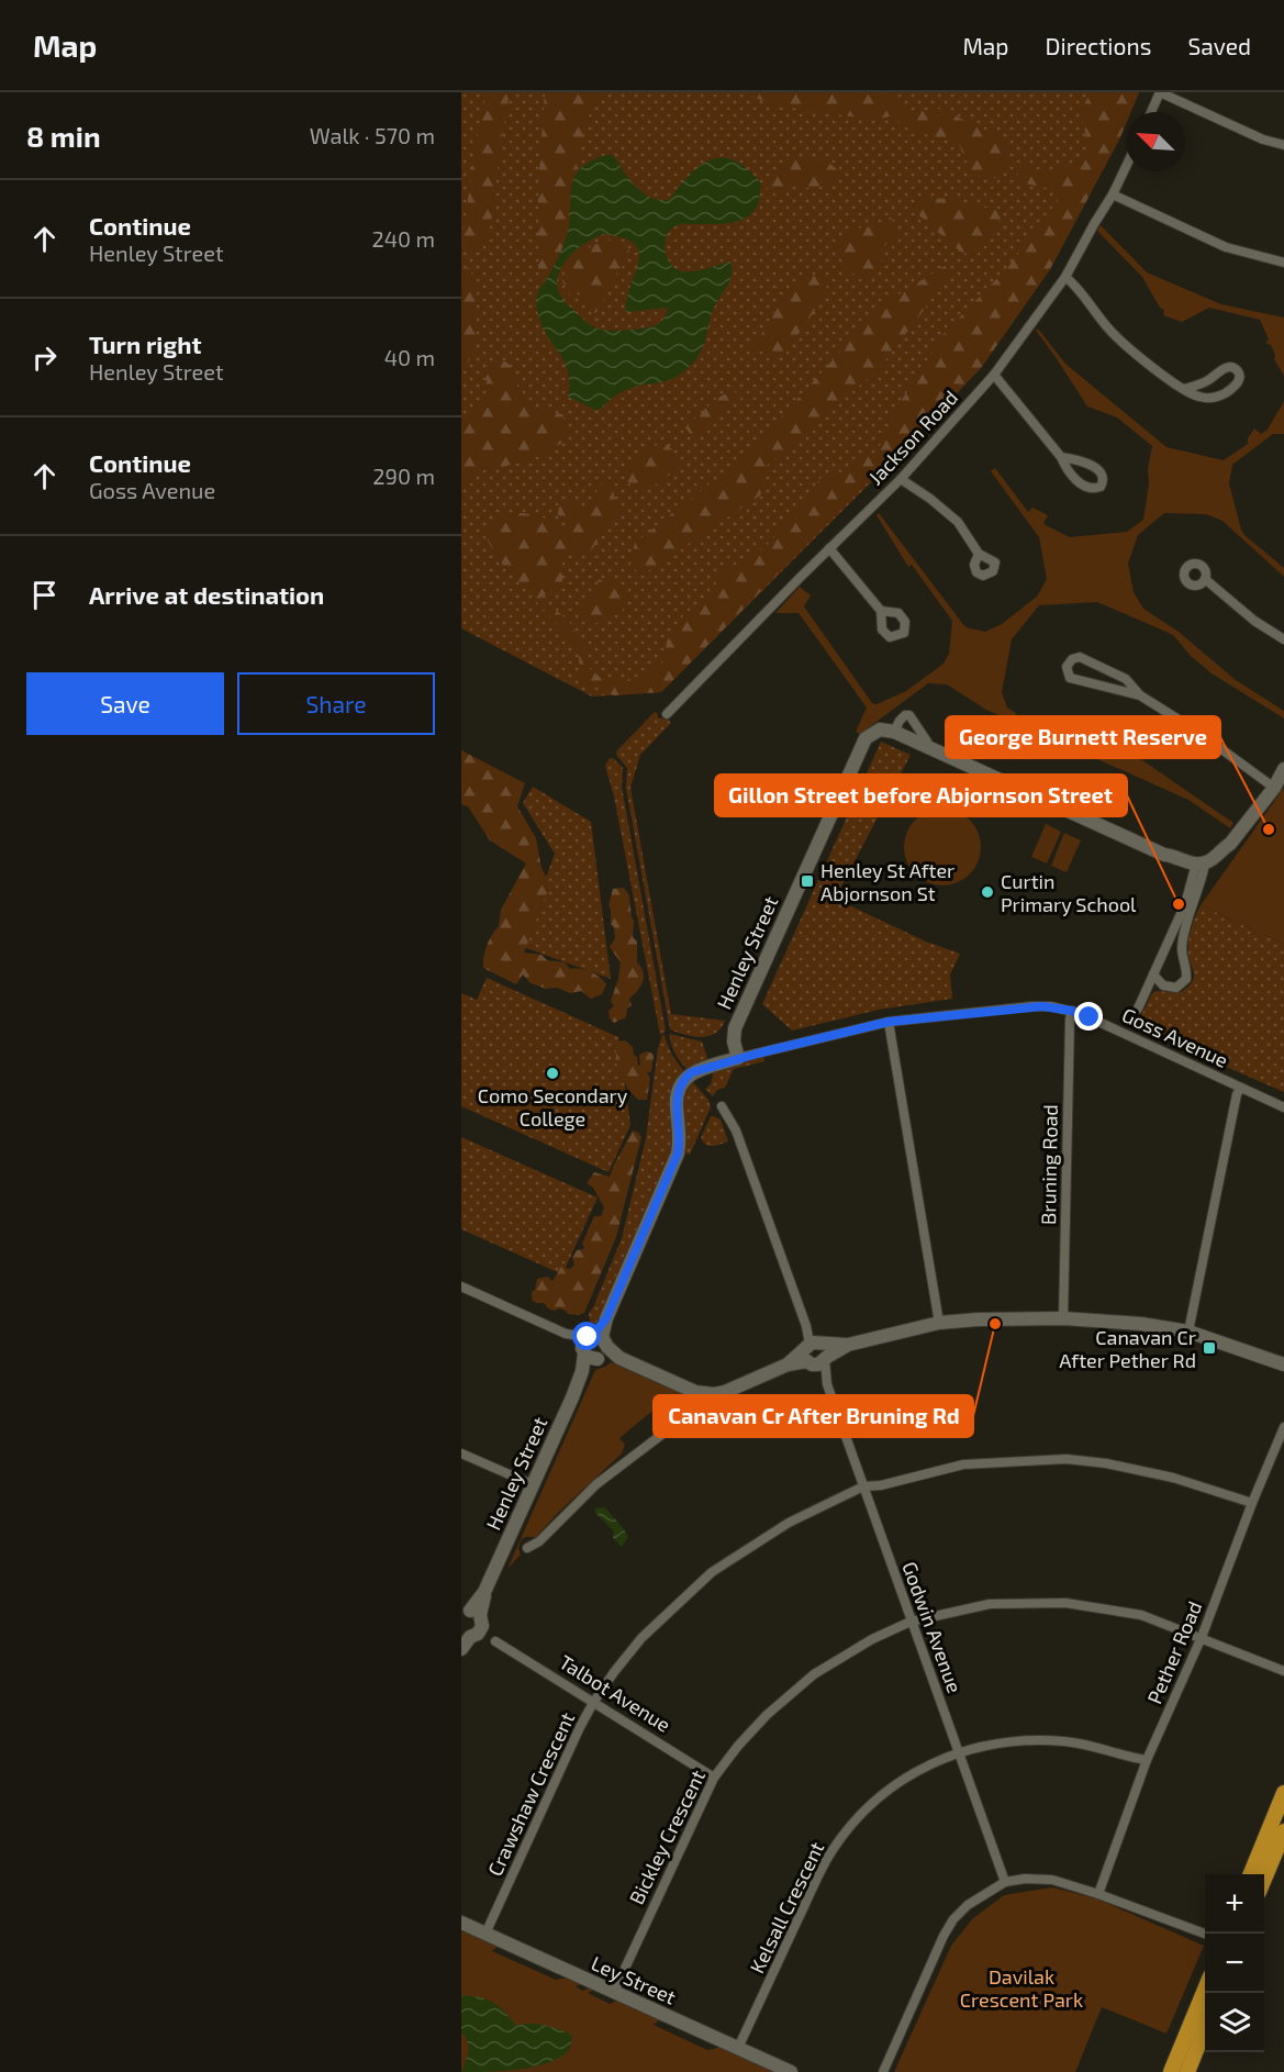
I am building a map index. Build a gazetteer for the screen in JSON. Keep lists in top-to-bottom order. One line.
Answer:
{"streets":{"street":["Jackson Road","Henley Street","Goss Avenue","Bruning Road","Godwin Avenue","Pether Road","Talbot Avenue","Crawshaw Crescent","Bickley Crescent","Kelsall Crescent","Ley Street"]},"crossings":[["Henley Street","Goss Avenue"],["Goss Avenue","Bruning Road"],["Godwin Avenue","Crawshaw Crescent"],["Godwin Avenue","Bickley Crescent"],["Godwin Avenue","Kelsall Crescent"],["Pether Road","Crawshaw Crescent"],["Pether Road","Bickley Crescent"],["Pether Road","Kelsall Crescent"],["Talbot Avenue","Crawshaw Crescent"],["Talbot Avenue","Bickley Crescent"],["Crawshaw Crescent","Ley Street"],["Bickley Crescent","Ley Street"],["Kelsall Crescent","Ley Street"]],"parks":["Davilak Crescent Park"],"places":{"other":["George Burnett Reserve","Curtin Primary School","Gillon Street before Abjornson Street","Como Secondary College","Canavan Cr After Bruning Rd"],"transit":["Henley St After Abjornson St","Canavan Cr After Pether Rd"]},"north":"top left","page":{"header":"Map","nav":["Map","Directions","Saved"],"heading":["8 min","Walk · 570 m"],"list":[["Continue","Henley Street","240 m"],["Turn right","Henley Street","40 m"],["Continue","Goss Avenue","290 m"],"Arrive at destination"],"buttons":["Save","Share"],"map_buttons":["+","−"]}}
